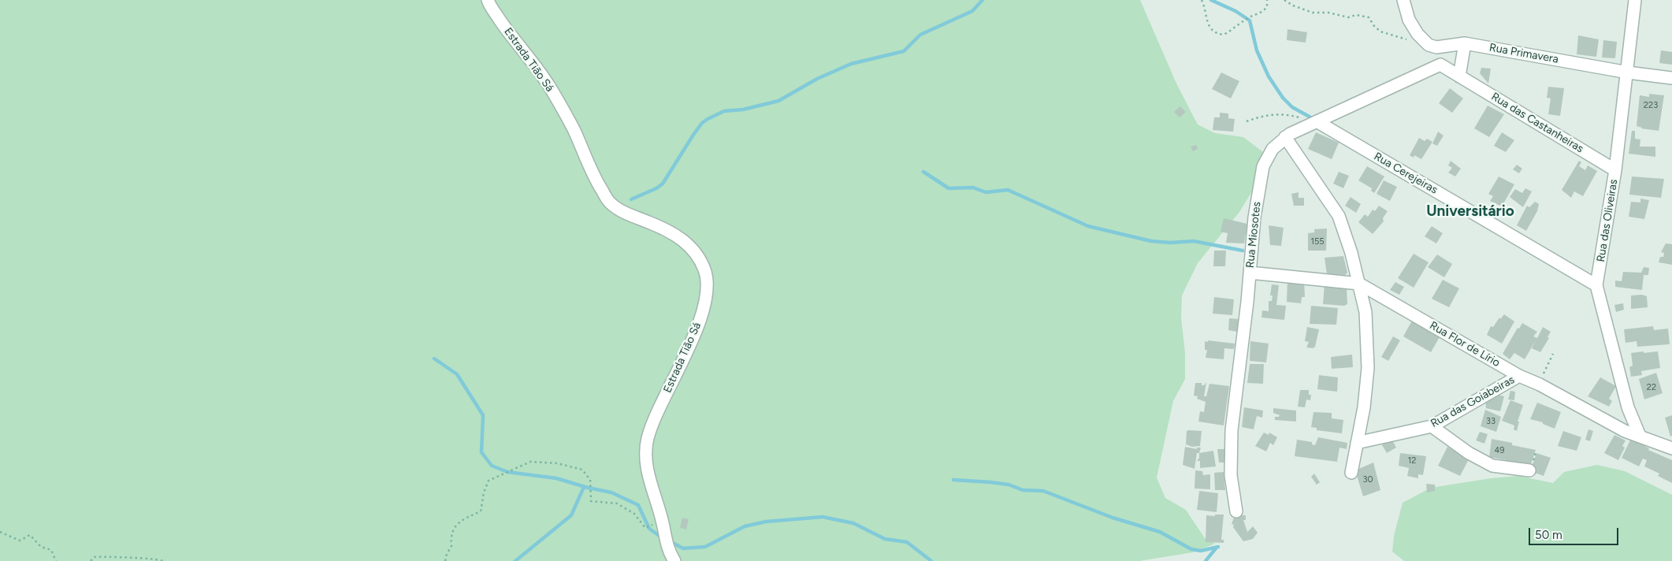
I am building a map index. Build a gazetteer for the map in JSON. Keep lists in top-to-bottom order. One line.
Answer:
{"streets":{"street":["Rua Primavera","Estrada Tião Sá","Rua das Castanheiras","Rua Cerejeiras","Rua das Oliveiras","Rua Miosotes","Rua Flor de Lírio","Rua das Goiabeiras"]},"crossings":[["Rua Primavera","Rua das Oliveiras"],["Rua das Castanheiras","Rua das Oliveiras"],["Rua das Castanheiras","Rua Miosotes"],["Rua Cerejeiras","Rua das Oliveiras"],["Rua Cerejeiras","Rua Miosotes"],["Rua das Oliveiras","Rua Flor de Lírio"],["Rua Miosotes","Rua Flor de Lírio"],["Rua Flor de Lírio","Rua das Goiabeiras"]],"districts":["Universitário"],"house_numbers":["223","155","22","33","49","12","30"],"scale_bar":"50 m"}
